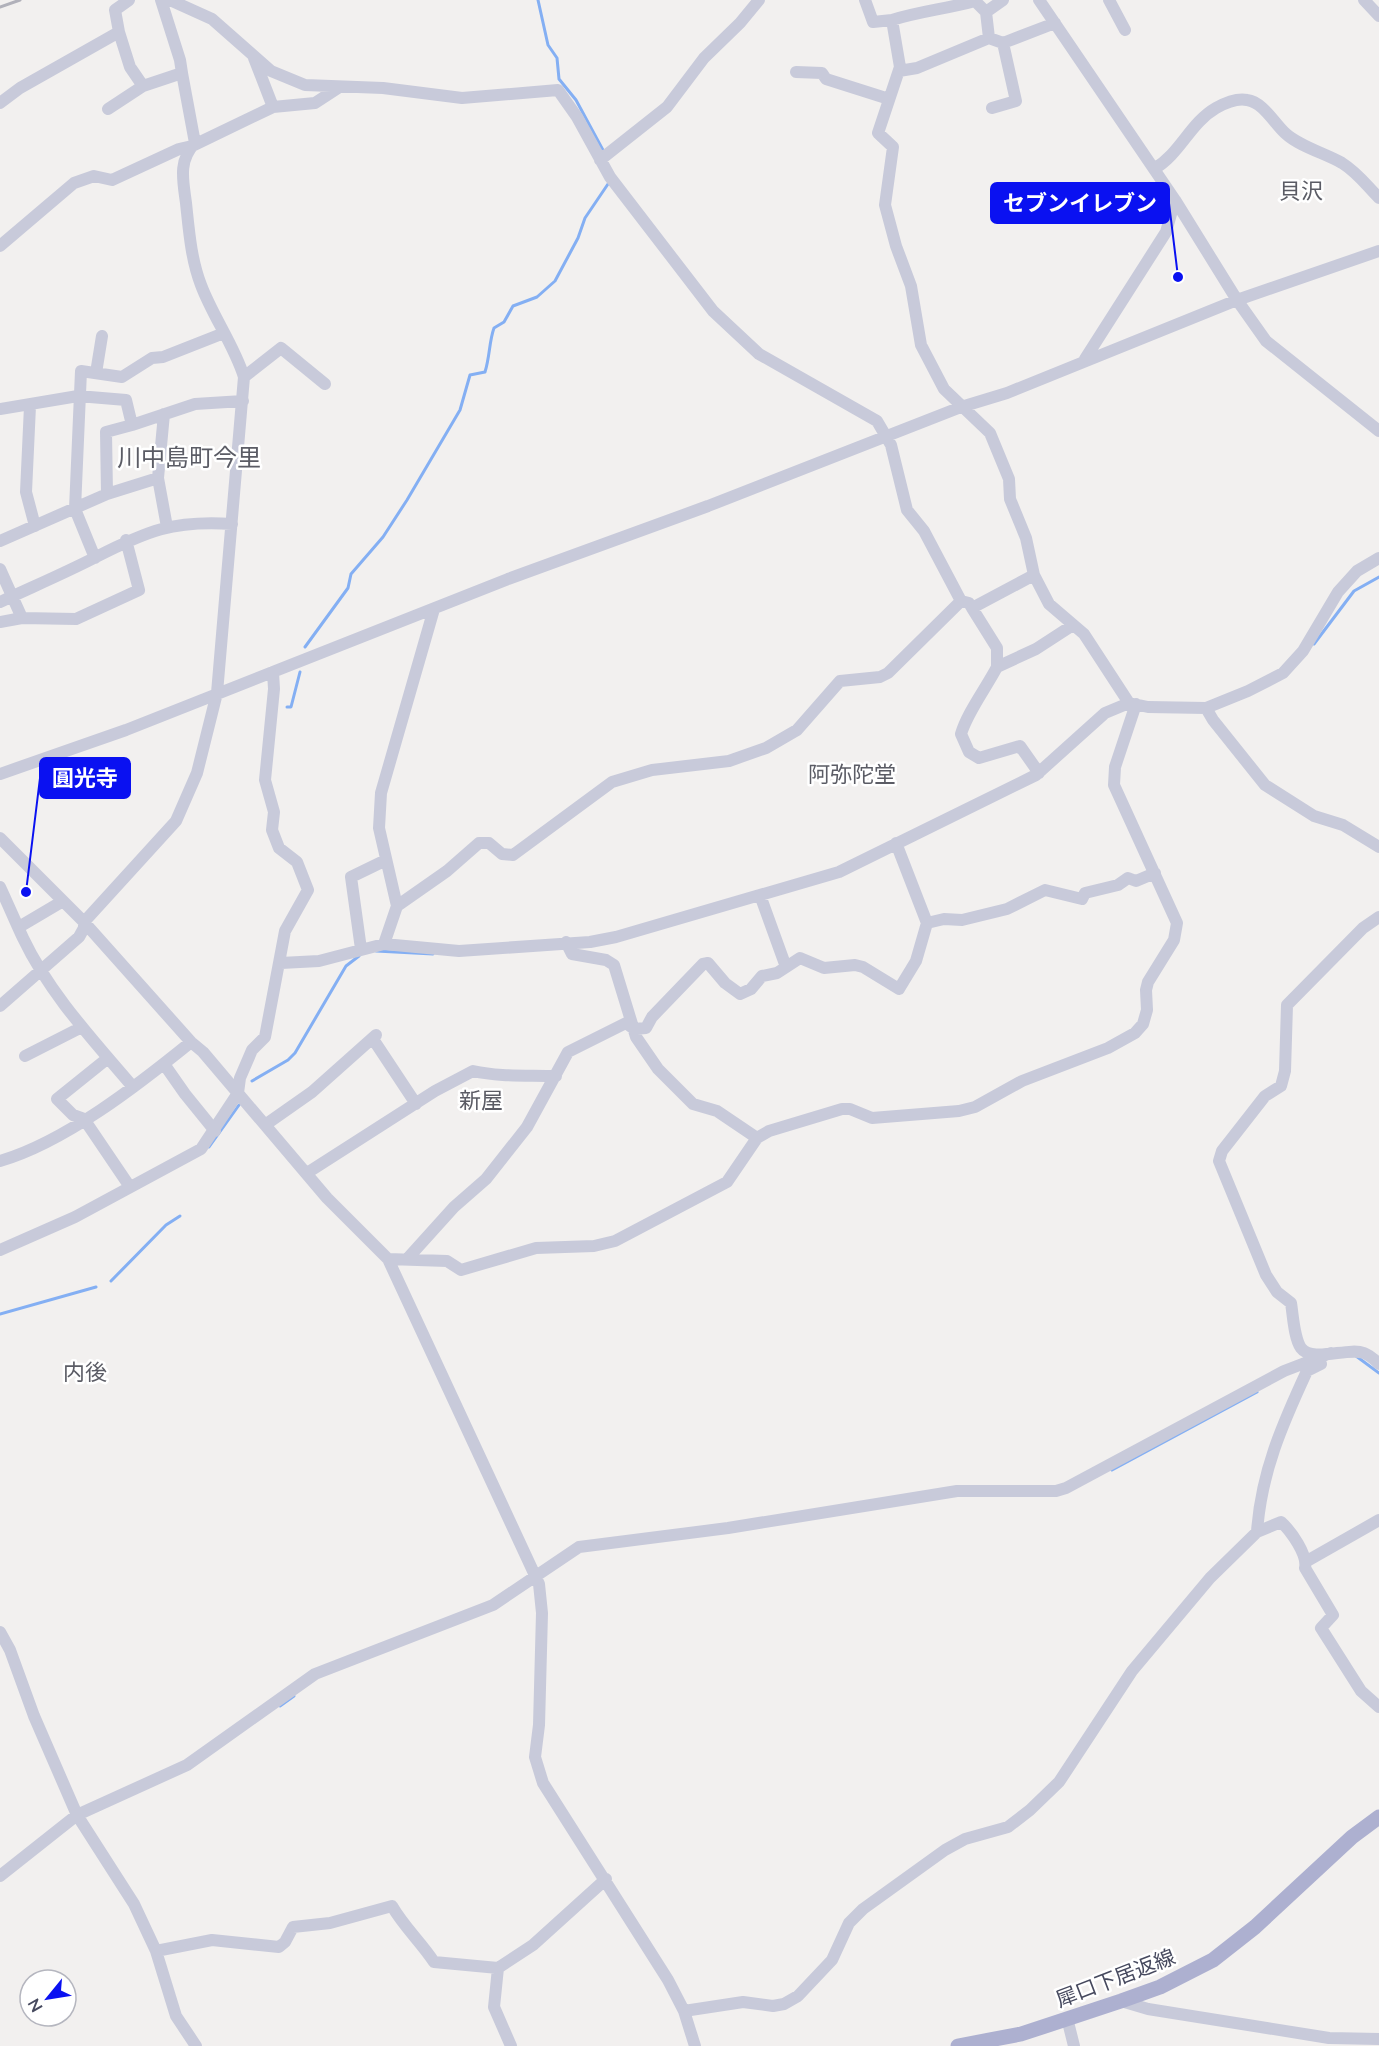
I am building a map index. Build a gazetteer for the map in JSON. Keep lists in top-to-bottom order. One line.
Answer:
{"streets":{"main road":["犀口下居返線"]},"districts":["貝沢","川中島町今里","阿弥陀堂","新屋","内後"],"places":["セブンイレブン","圓光寺"],"north":"bottom left"}
